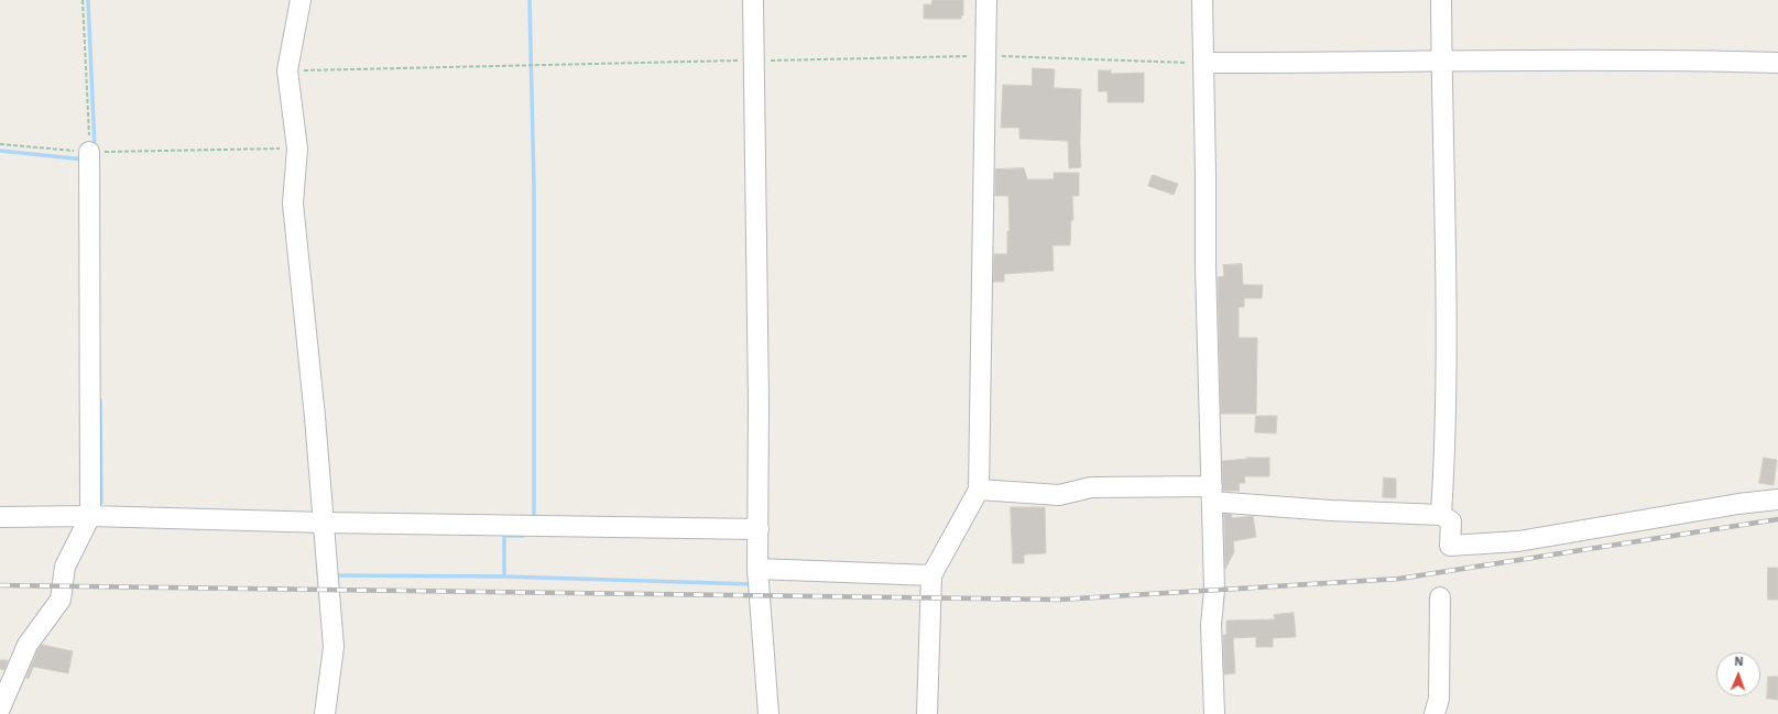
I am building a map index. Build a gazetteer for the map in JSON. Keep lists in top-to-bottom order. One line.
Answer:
{"north":"top"}
